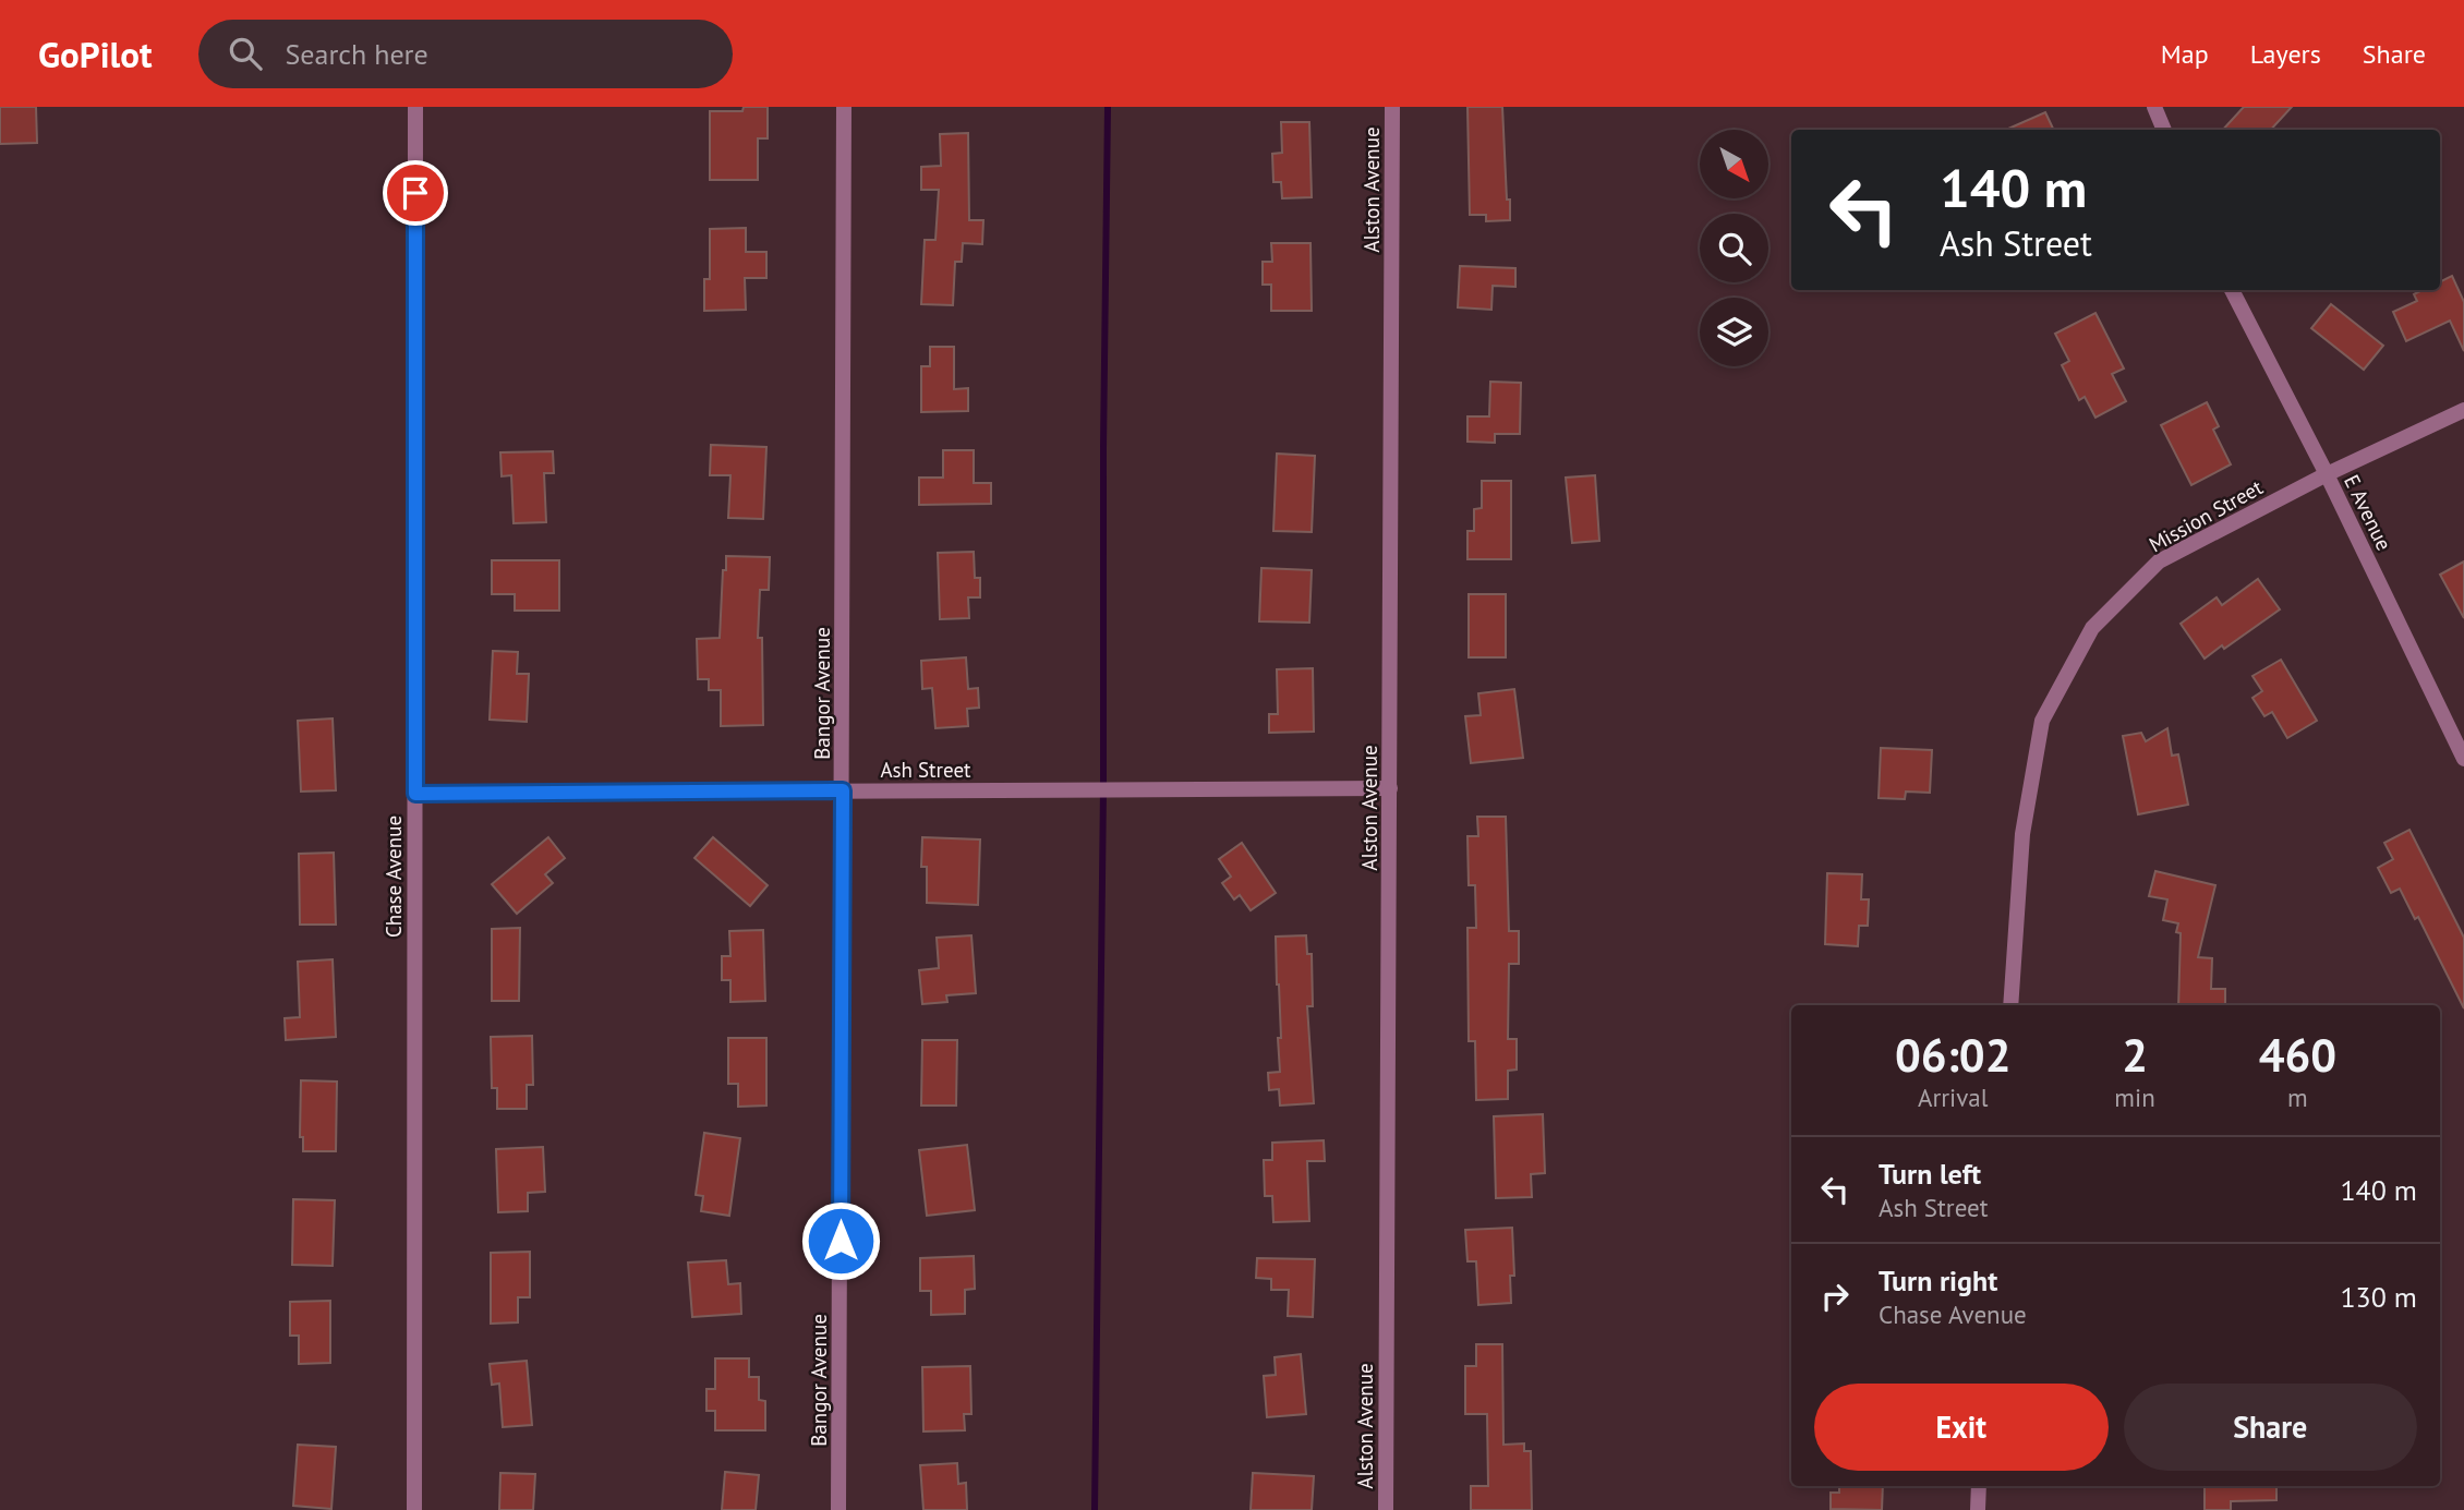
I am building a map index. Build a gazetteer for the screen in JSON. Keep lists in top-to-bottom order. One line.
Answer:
{"streets":{"street":["Alston Avenue","E Avenue","Mission Street","Bangor Avenue","Ash Street","Chase Avenue"]},"crossings":[["Alston Avenue","Ash Street"],["E Avenue","Mission Street"],["Bangor Avenue","Ash Street"],["Ash Street","Chase Avenue"]],"north":"bottom right","page":{"header":"GoPilot","search":"Search here","nav":["Map","Layers","Share"],"turn":["140 m","Ash Street"],"eta":["06:02","Arrival","2","min","460","m"],"list":[{"name":"Turn left","note":"Ash Street","value":"140 m"},{"name":"Turn right","note":"Chase Avenue","value":"130 m"}],"buttons":["Exit","Share"]}}
